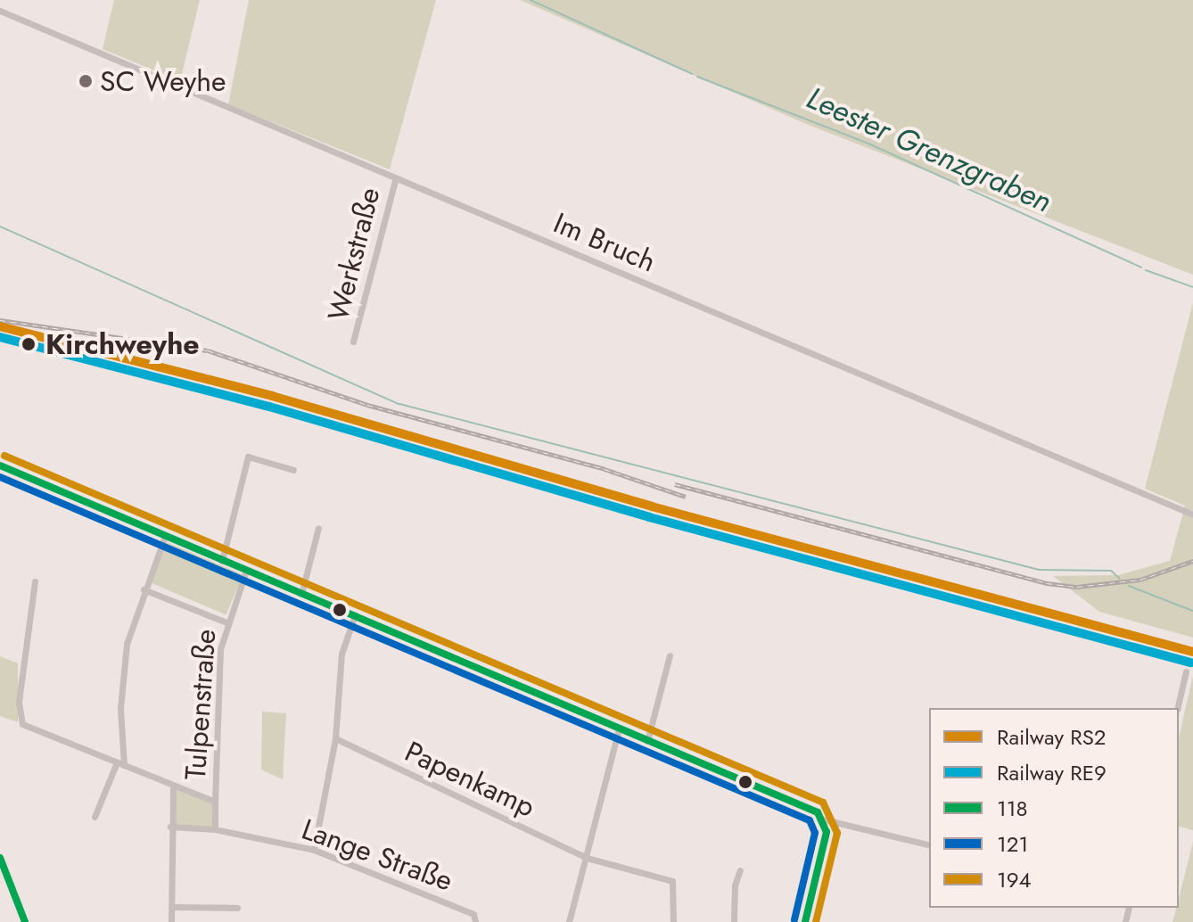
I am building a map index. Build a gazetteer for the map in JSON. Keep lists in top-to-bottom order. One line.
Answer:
{"streets":{"street":["Im Bruch","Werkstraße","Tulpenstraße","Papenkamp","Lange Straße"]},"crossings":[["Im Bruch","Werkstraße"]],"water":["Leester Grenzgraben"],"places":["SC Weyhe","Kirchweyhe"],"lines":["rail line RS2","rail line RE9","transit line 194","transit line 118","transit line 121"],"legend":["Railway RS2","Railway RE9","118","121","194"]}
